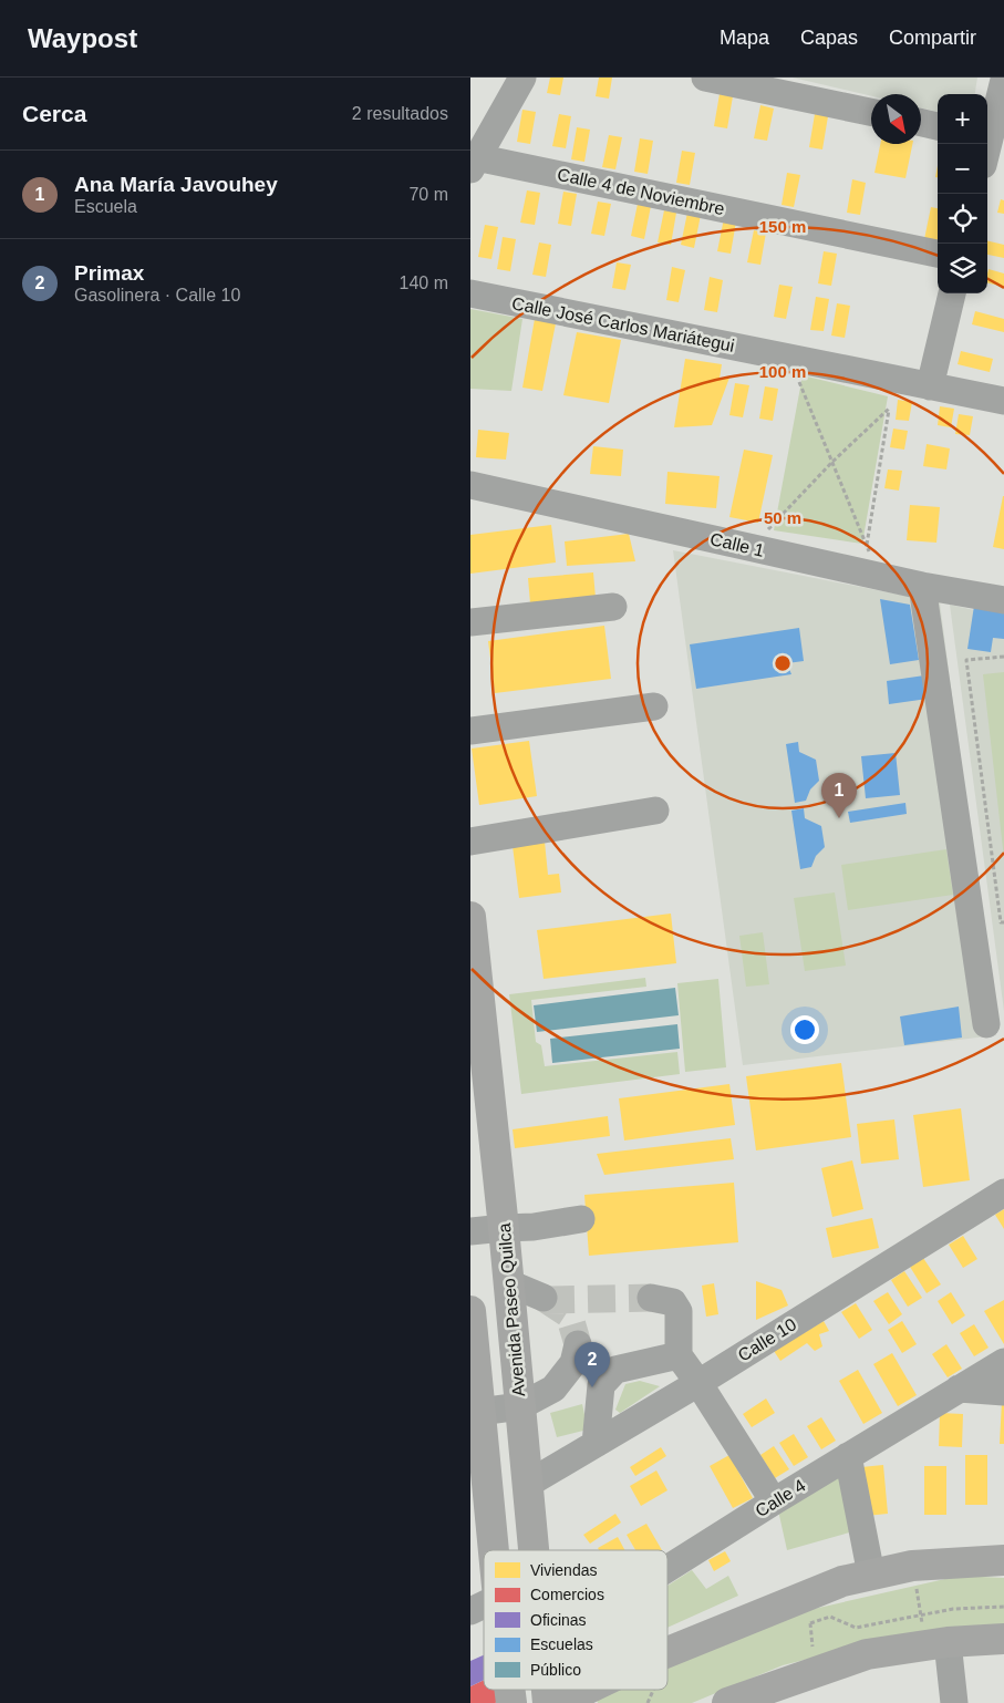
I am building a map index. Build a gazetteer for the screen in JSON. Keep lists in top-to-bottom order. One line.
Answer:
{"streets":{"main road":["Avenida Paseo Quilca"],"street":["Calle 4 de Noviembre","Calle José Carlos Mariátegui","Calle 1","Calle 10","Calle 4"]},"crossings":[["Avenida Paseo Quilca","Calle 10"]],"legend":["Viviendas","Comercios","Oficinas","Escuelas","Público"],"north":"bottom right","page":{"header":"Waypost","nav":["Mapa","Capas","Compartir"],"heading":["Cerca","2 resultados"],"map_buttons":["+","−"],"list":[{"mark":"1","name":"Ana María Javouhey","note":"Escuela","value":"70 m"},{"mark":"2","name":"Primax","note":"Gasolinera · Calle 10","value":"140 m"}],"pins":["1","2"]},"rings":["150 m","100 m","50 m"]}
